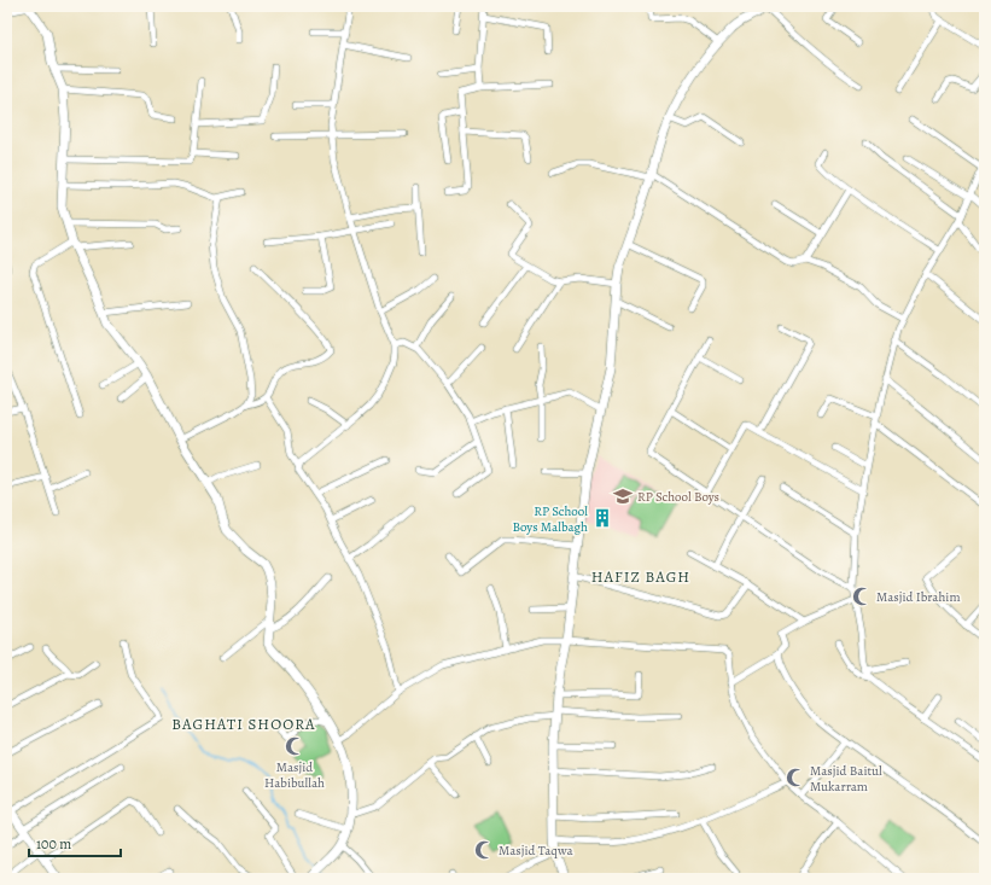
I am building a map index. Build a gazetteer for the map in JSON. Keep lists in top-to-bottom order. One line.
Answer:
{"districts":["HAFIZ BAGH","BAGHATI SHOORA"],"places":{"school or university":["RP School Boys"],"building":["RP School Boys Malbagh"],"mosque":["Masjid Ibrahim","Masjid Habibullah","Masjid Baitul Mukarram","Masjid Taqwa"]},"scale_bar":"100 m"}
